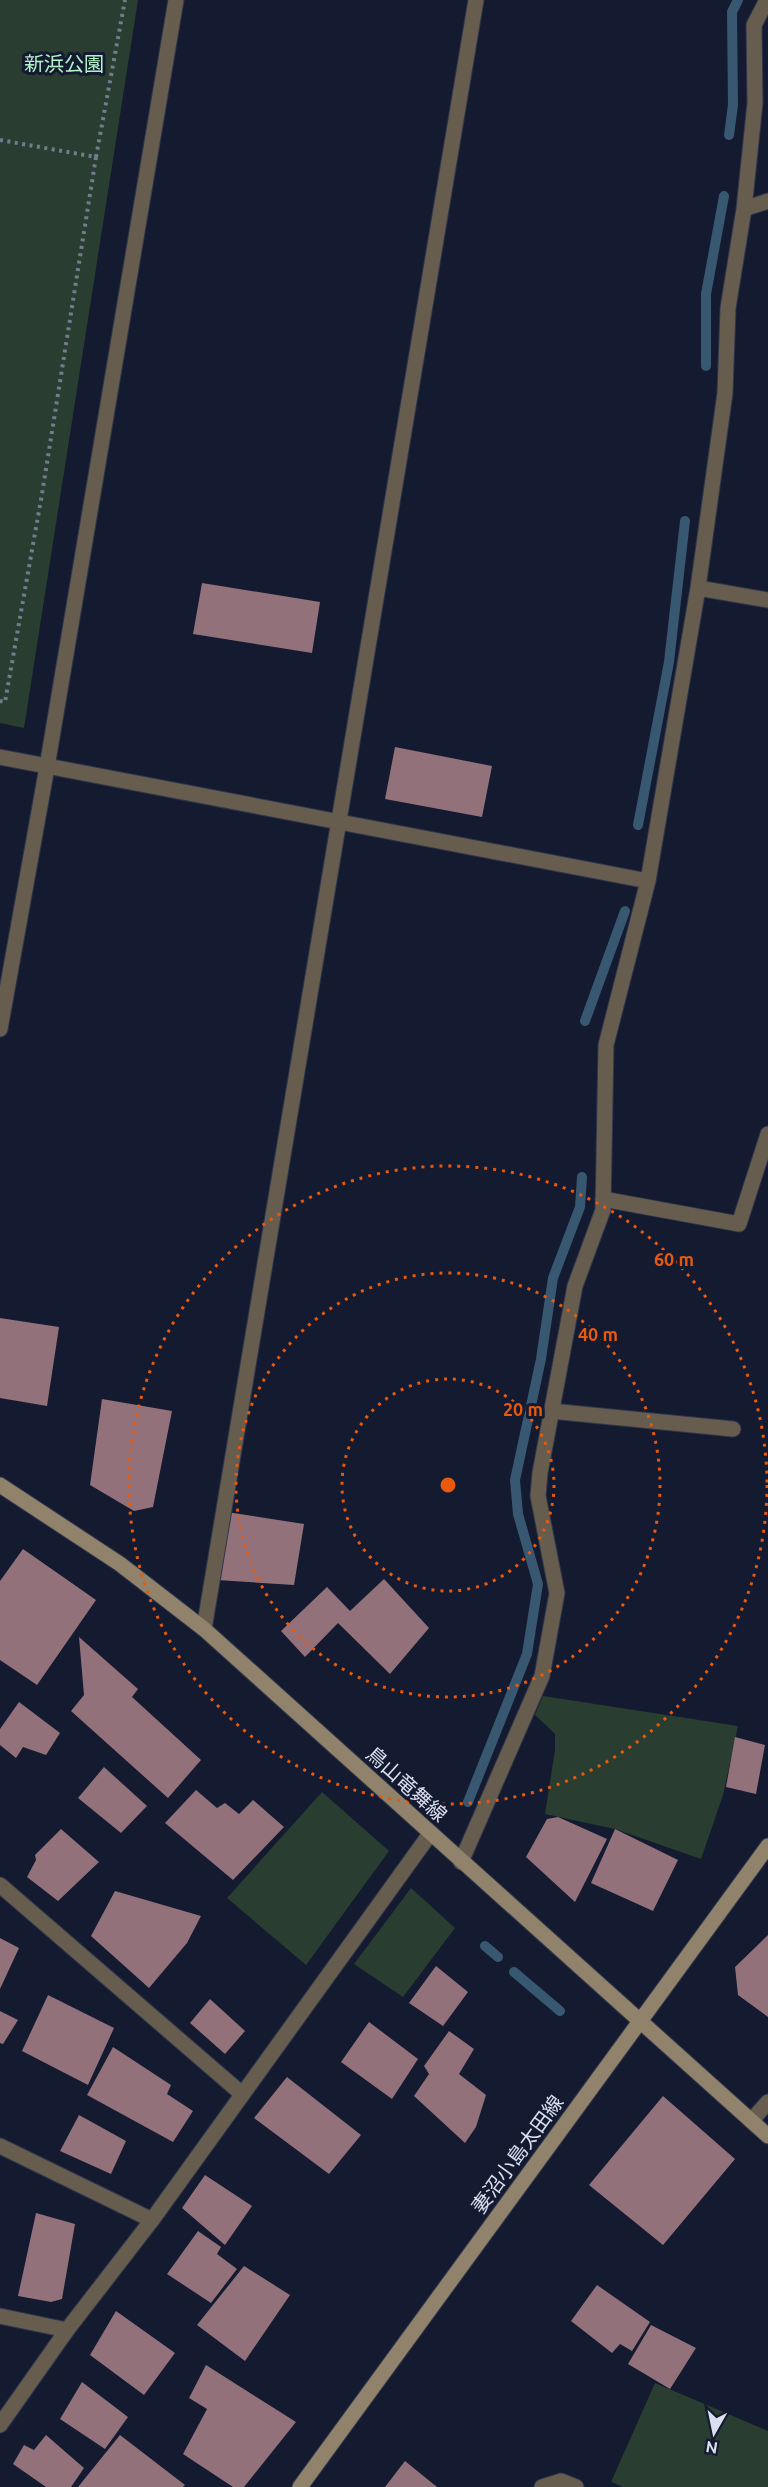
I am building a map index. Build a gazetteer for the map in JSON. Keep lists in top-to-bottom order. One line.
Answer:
{"streets":{"main road":["鳥山竜舞線","妻沼小島太田線"]},"crossings":[["鳥山竜舞線","妻沼小島太田線"]],"parks":["新浜公園"],"north":"bottom","rings":["60 m","40 m","20 m"]}
